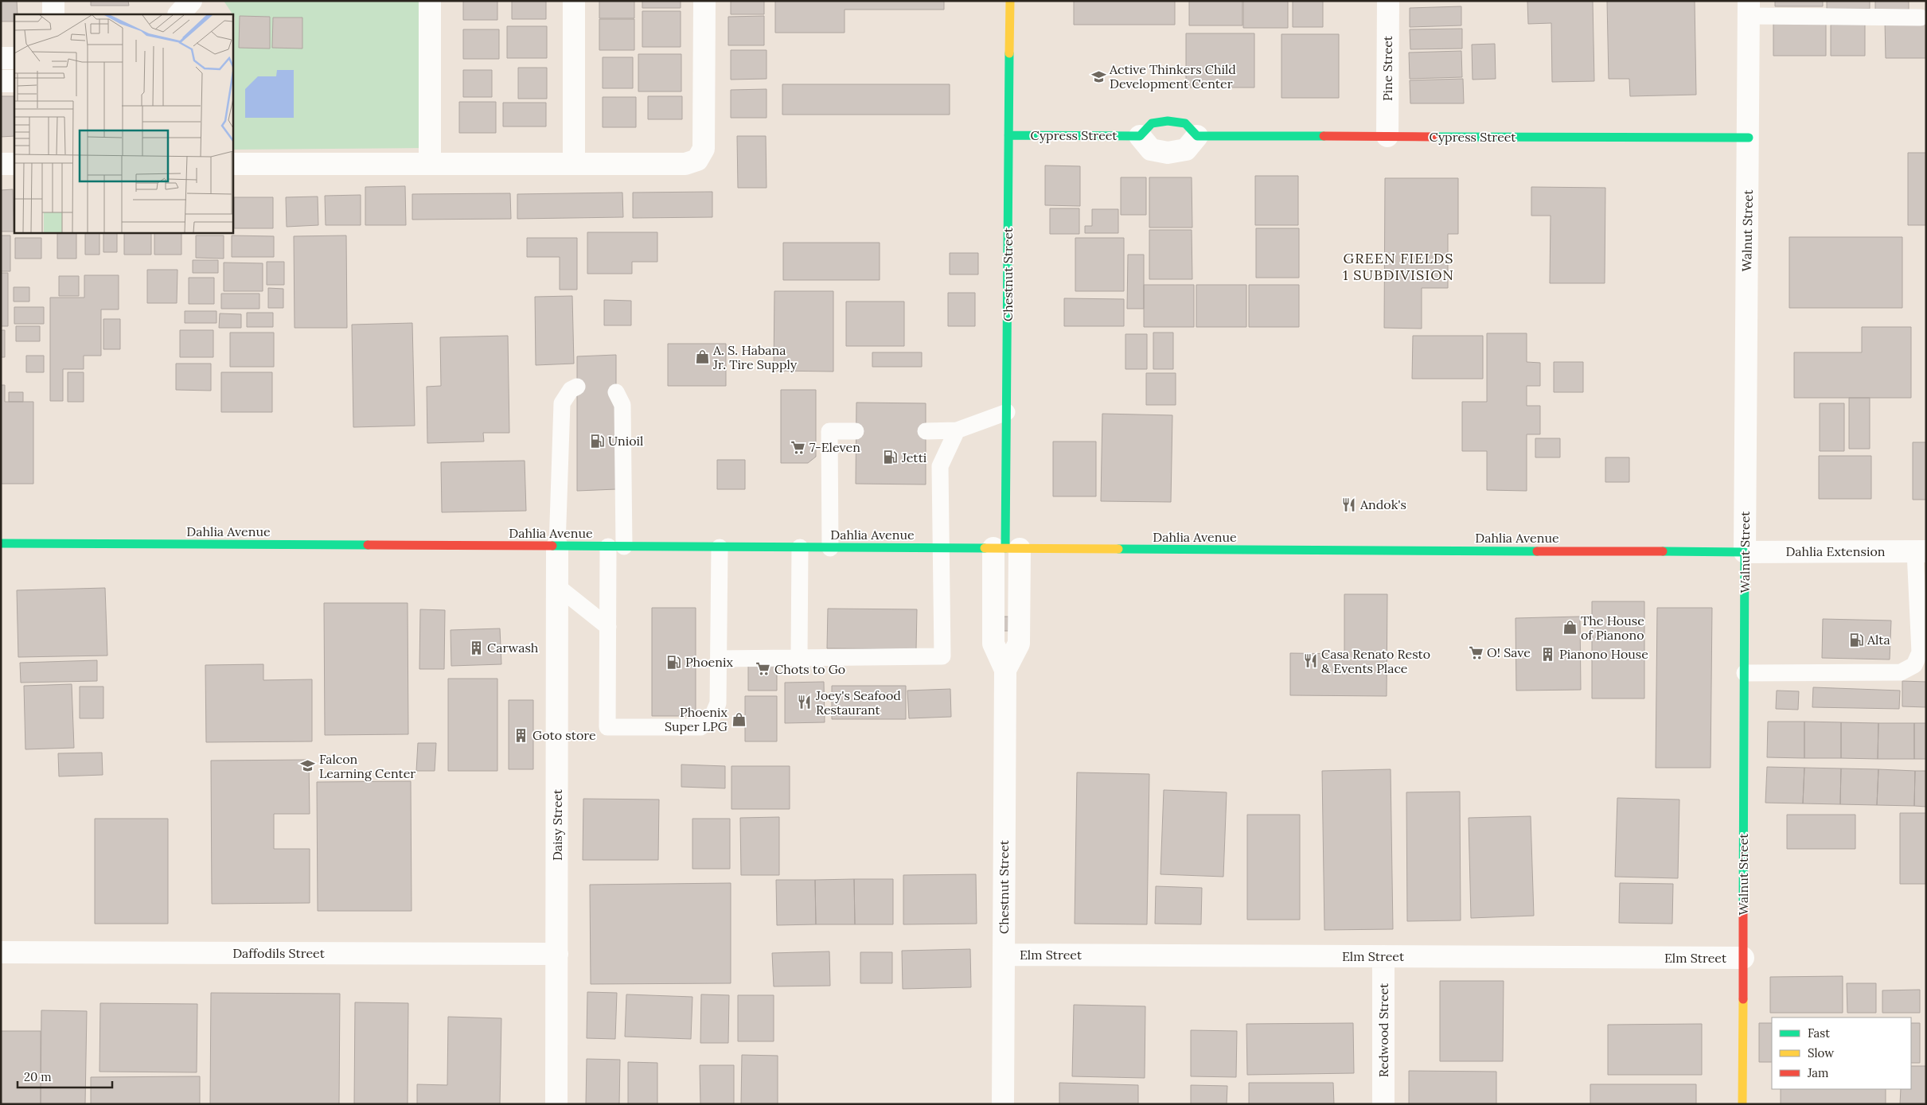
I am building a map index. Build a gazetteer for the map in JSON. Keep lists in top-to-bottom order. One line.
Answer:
{"streets":{"street":["Pine Street","Cypress Street","Walnut Street","Chestnut Street","Dahlia Avenue","Dahlia Extension","Daisy Street","Daffodils Street","Elm Street","Redwood Street"]},"crossings":[["Pine Street","Cypress Street"],["Cypress Street","Walnut Street"],["Cypress Street","Chestnut Street"],["Walnut Street","Dahlia Avenue"],["Walnut Street","Dahlia Extension"],["Walnut Street","Elm Street"],["Chestnut Street","Dahlia Avenue"],["Chestnut Street","Elm Street"],["Dahlia Avenue","Dahlia Extension"],["Dahlia Avenue","Daisy Street"],["Daisy Street","Daffodils Street"],["Elm Street","Redwood Street"]],"districts":["GREEN FIELDS 1 SUBDIVISION"],"places":{"school or university":["Active Thinkers Child Development Center","Falcon Learning Center"],"shop":["A. S. Habana Jr. Tire Supply","The House of Pianono","Phoenix Super LPG"],"fuel station":["Unioil","Jetti","Alta","Phoenix"],"supermarket":["7-Eleven","O! Save","Chots to Go"],"restaurant":["Andok's","Casa Renato Resto & Events Place","Joey's Seafood Restaurant"],"building":["Carwash","Pianono House","Goto store"]},"legend":["Fast","Slow","Jam"],"scale_bar":"20 m"}
